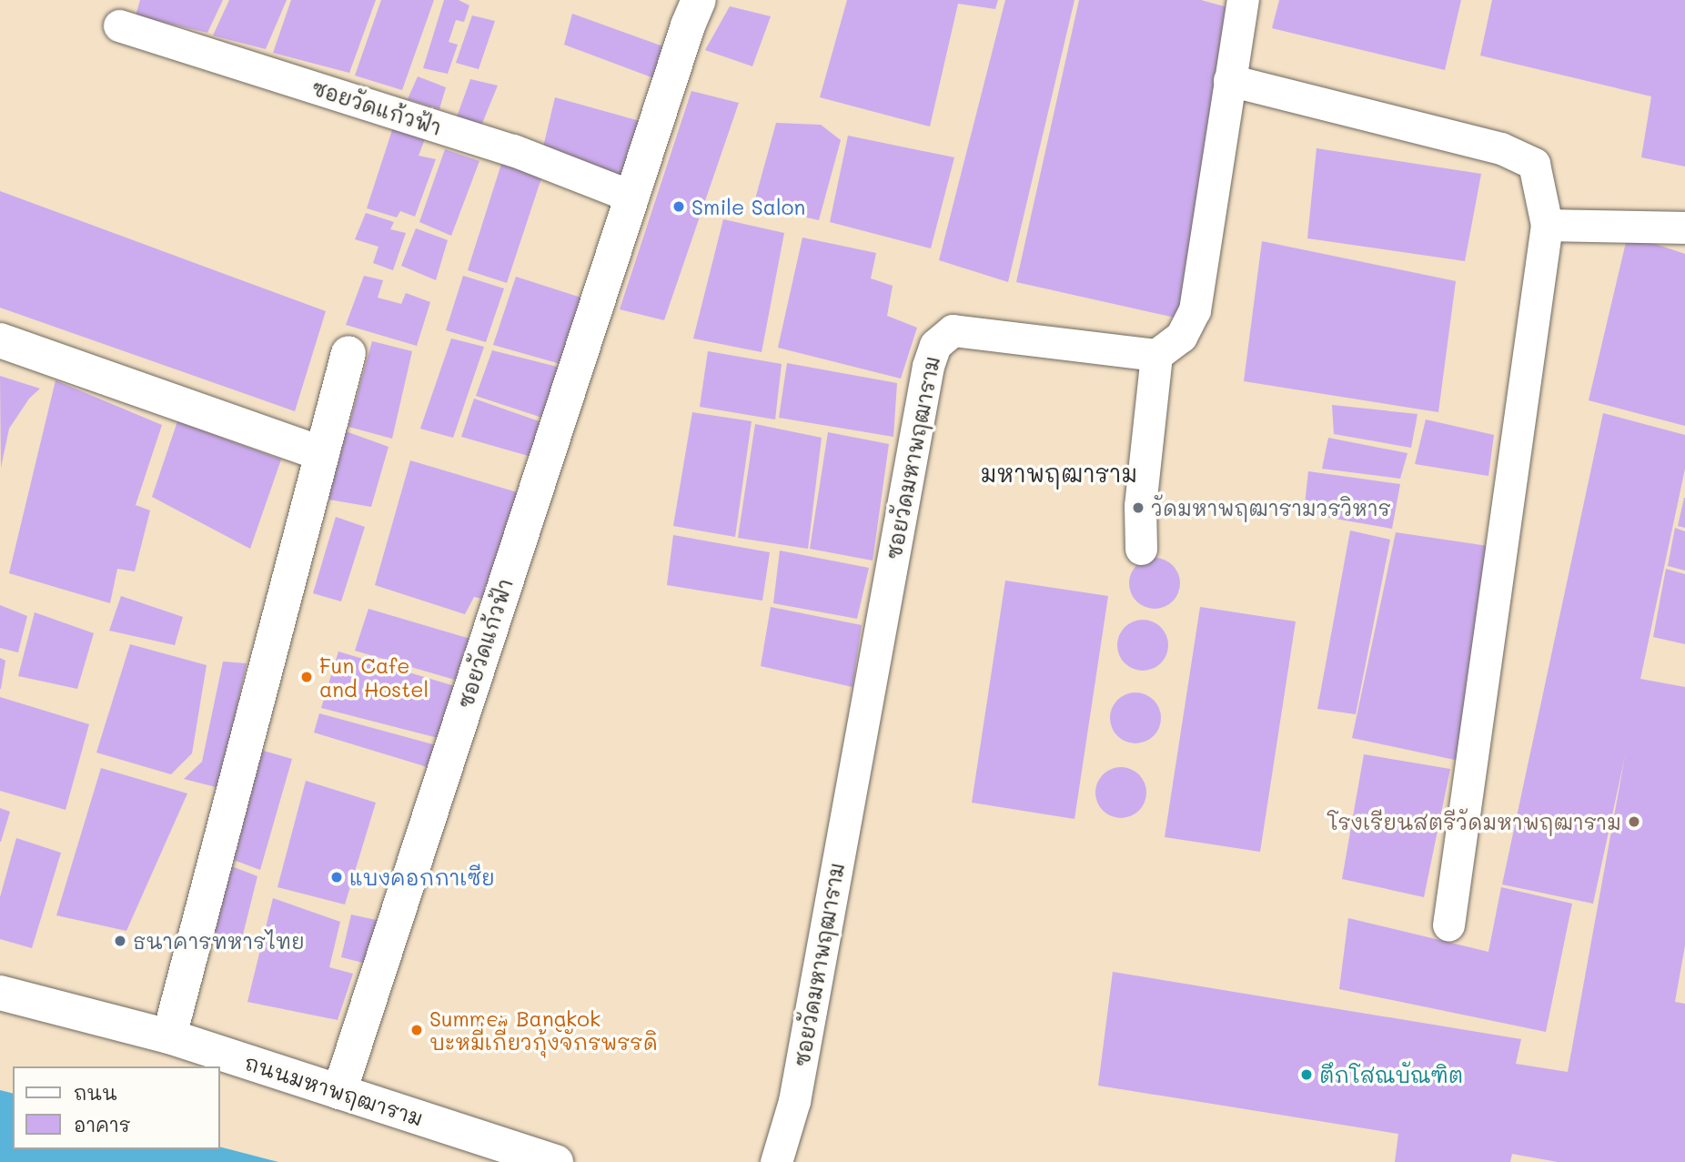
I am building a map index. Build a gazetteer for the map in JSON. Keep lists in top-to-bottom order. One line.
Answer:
{"streets":{"street":["ซอยวัดแก้วฟ้า","ถนนมหาพฤฒาราม"],"lane":["ซอยวัดมหาพฤฒาราม"]},"crossings":[["ซอยวัดแก้วฟ้า","ถนนมหาพฤฒาราม"]],"districts":["มหาพฤฒาราม"],"places":["Smile Salon","วัดมหาพฤฒารามวรวิหาร","Fun Cafe and Hostel","โรงเรียนสตรีวัดมหาพฤฒาราม","แบงคอกกาเซีย","ธนาคารทหารไทย","Summer Bangkok บะหมี่เกี๊ยวกุ้งจักรพรรดิ","ตึกโสณบัณฑิต"],"legend":["ถนน","อาคาร"]}
